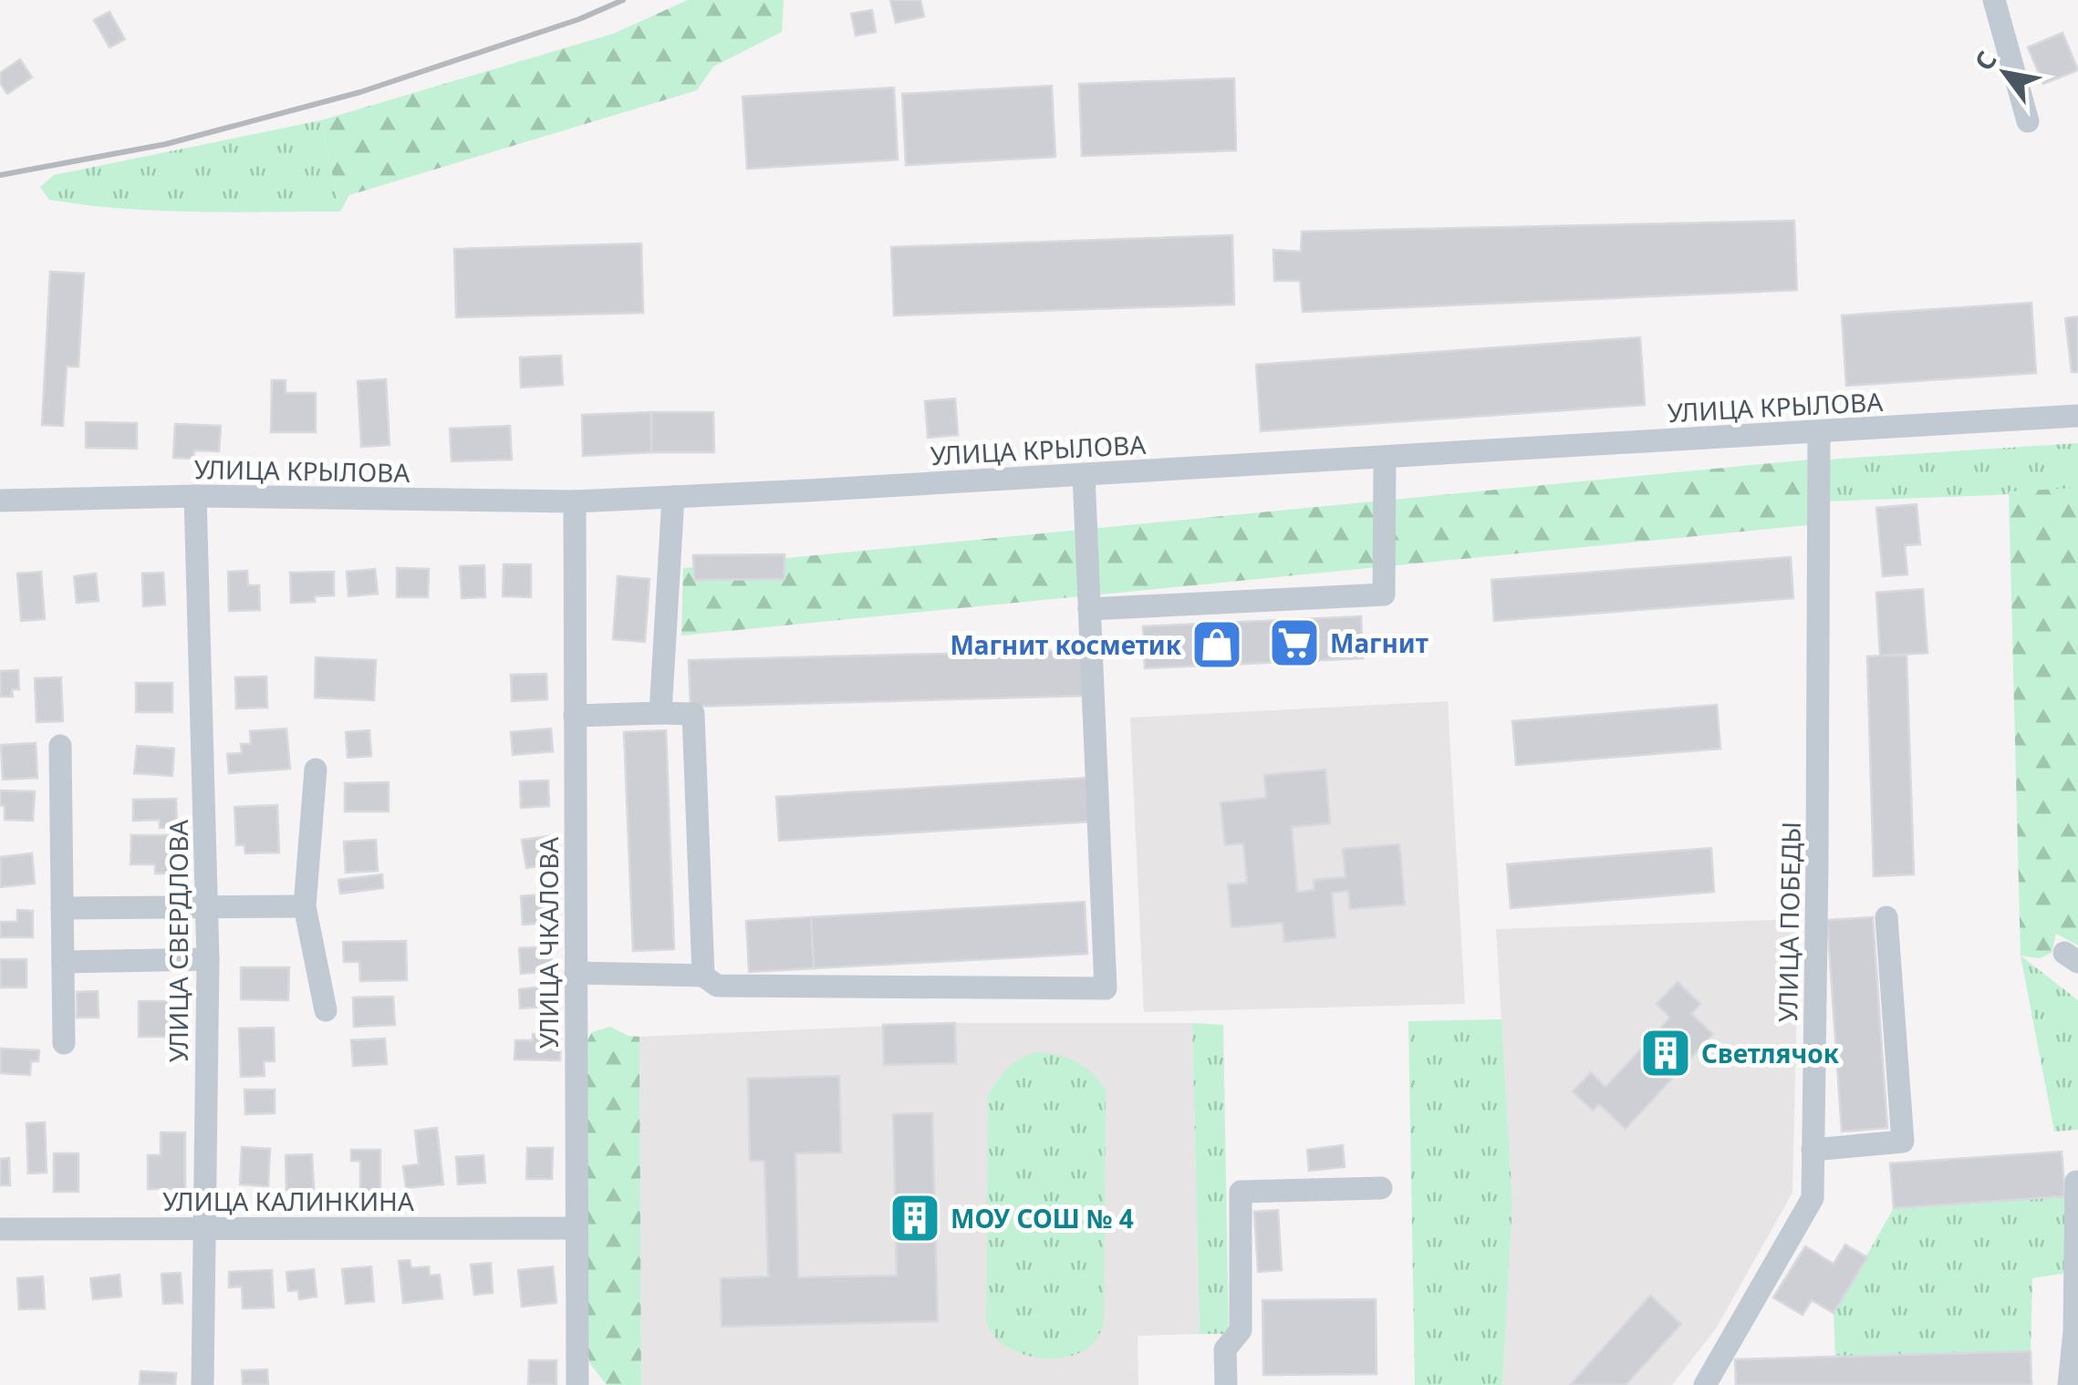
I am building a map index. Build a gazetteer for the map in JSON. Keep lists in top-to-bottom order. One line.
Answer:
{"streets":{"street":["УЛИЦА КРЫЛОВА","УЛИЦА ПОБЕДЫ","УЛИЦА СВЕРДЛОВА","УЛИЦА ЧКАЛОВА","УЛИЦА КАЛИНКИНА"]},"crossings":[["УЛИЦА КРЫЛОВА","УЛИЦА ПОБЕДЫ"],["УЛИЦА КРЫЛОВА","УЛИЦА СВЕРДЛОВА"],["УЛИЦА КРЫЛОВА","УЛИЦА ЧКАЛОВА"],["УЛИЦА СВЕРДЛОВА","УЛИЦА КАЛИНКИНА"],["УЛИЦА ЧКАЛОВА","УЛИЦА КАЛИНКИНА"]],"places":{"supermarket":["Магнит"],"shop":["Магнит косметик"],"building":["Светлячок","МОУ СОШ № 4"]},"north":"top left"}
